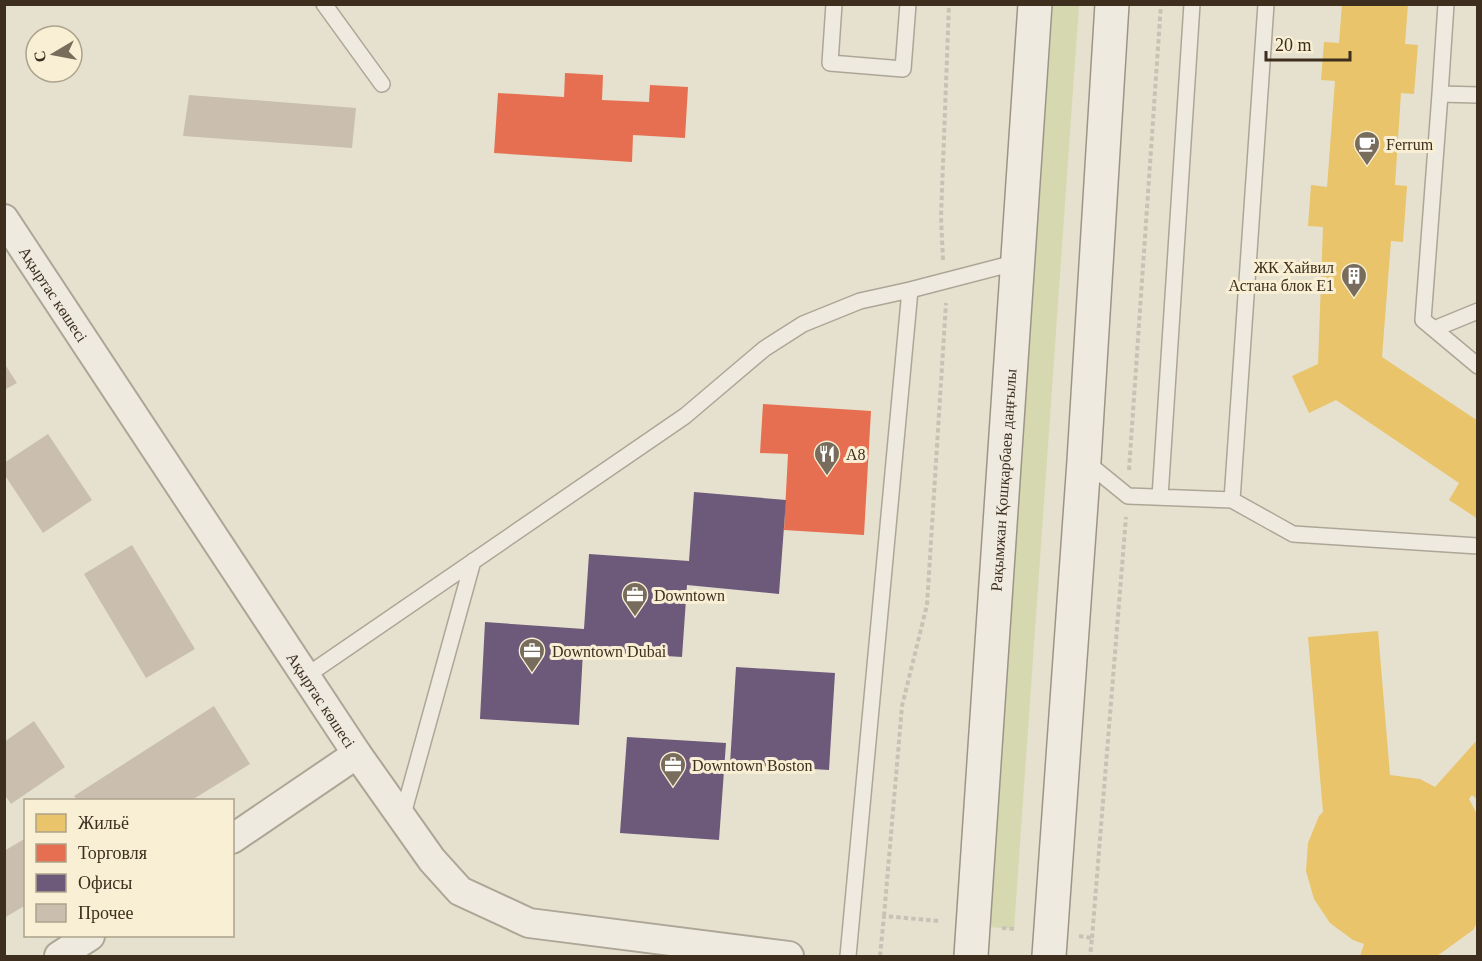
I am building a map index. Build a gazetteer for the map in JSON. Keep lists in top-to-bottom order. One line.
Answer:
{"streets":{"main road":["Рақымжан Қошқарбаев даңғылы"],"street":["Ақыртас көшесі"]},"places":{"cafe":["Ferrum"],"building":["ЖК Хайвил Астана блок E1"],"restaurant":["А8"],"office":["Downtown","Downtown Dubai","Downtown Boston"]},"legend":["Жильё","Торговля","Офисы","Прочее"],"scale_bar":"20 m","north":"left"}
